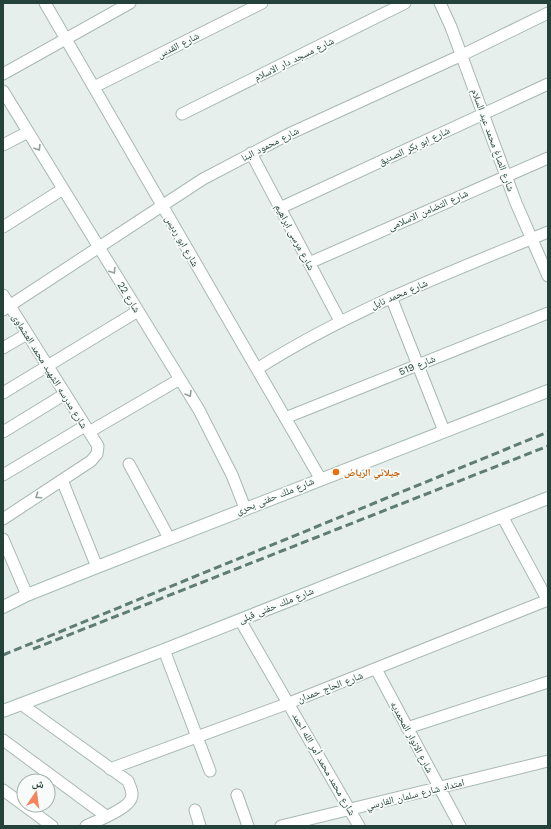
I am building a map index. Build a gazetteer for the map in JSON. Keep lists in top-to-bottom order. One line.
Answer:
{"streets":{"street":["شارع القدس","شارع مسجد دار الاسلام","شارع الصاغ محمد عبد السلام","شارع محمود البنا","شارع ابو بكر الصديق","شارع التضامن الاسلامى","شارع مرسى ابراهيم","شارع ابو رديس","شارع محمد نايل","شارع 22","شارع 519","شارع مدرسه الشهيد محمد العشماوى","شارع ملك حفنى بحرى","شارع ملك حفنى قبلى","شارع الحاج حمدان","شارع الانوار المحمديه","شارع محمد محمد أمر الله احمد","امتداد شارع سلمان الفارسي"]},"crossings":[["شارع القدس","شارع ابو رديس"],["شارع الصاغ محمد عبد السلام","شارع محمود البنا"],["شارع الصاغ محمد عبد السلام","شارع ابو بكر الصديق"],["شارع الصاغ محمد عبد السلام","شارع التضامن الاسلامى"],["شارع الصاغ محمد عبد السلام","شارع محمد نايل"],["شارع محمود البنا","شارع مرسى ابراهيم"],["شارع محمود البنا","شارع ابو رديس"],["شارع محمود البنا","شارع 22"],["شارع محمود البنا","شارع مدرسه الشهيد محمد العشماوى"],["شارع ابو بكر الصديق","شارع مرسى ابراهيم"],["شارع التضامن الاسلامى","شارع مرسى ابراهيم"],["شارع مرسى ابراهيم","شارع محمد نايل"],["شارع ابو رديس","شارع محمد نايل"],["شارع ابو رديس","شارع 519"],["شارع ابو رديس","شارع ملك حفنى بحرى"],["شارع 22","شارع ملك حفنى بحرى"],["شارع ملك حفنى قبلى","شارع محمد محمد أمر الله احمد"],["شارع الحاج حمدان","شارع الانوار المحمديه"],["شارع الحاج حمدان","شارع محمد محمد أمر الله احمد"],["شارع الانوار المحمديه","امتداد شارع سلمان الفارسي"],["شارع محمد محمد أمر الله احمد","امتداد شارع سلمان الفارسي"]],"one_way":["شارع 22"],"places":["جيلاتي الرياض"],"north":"top"}
